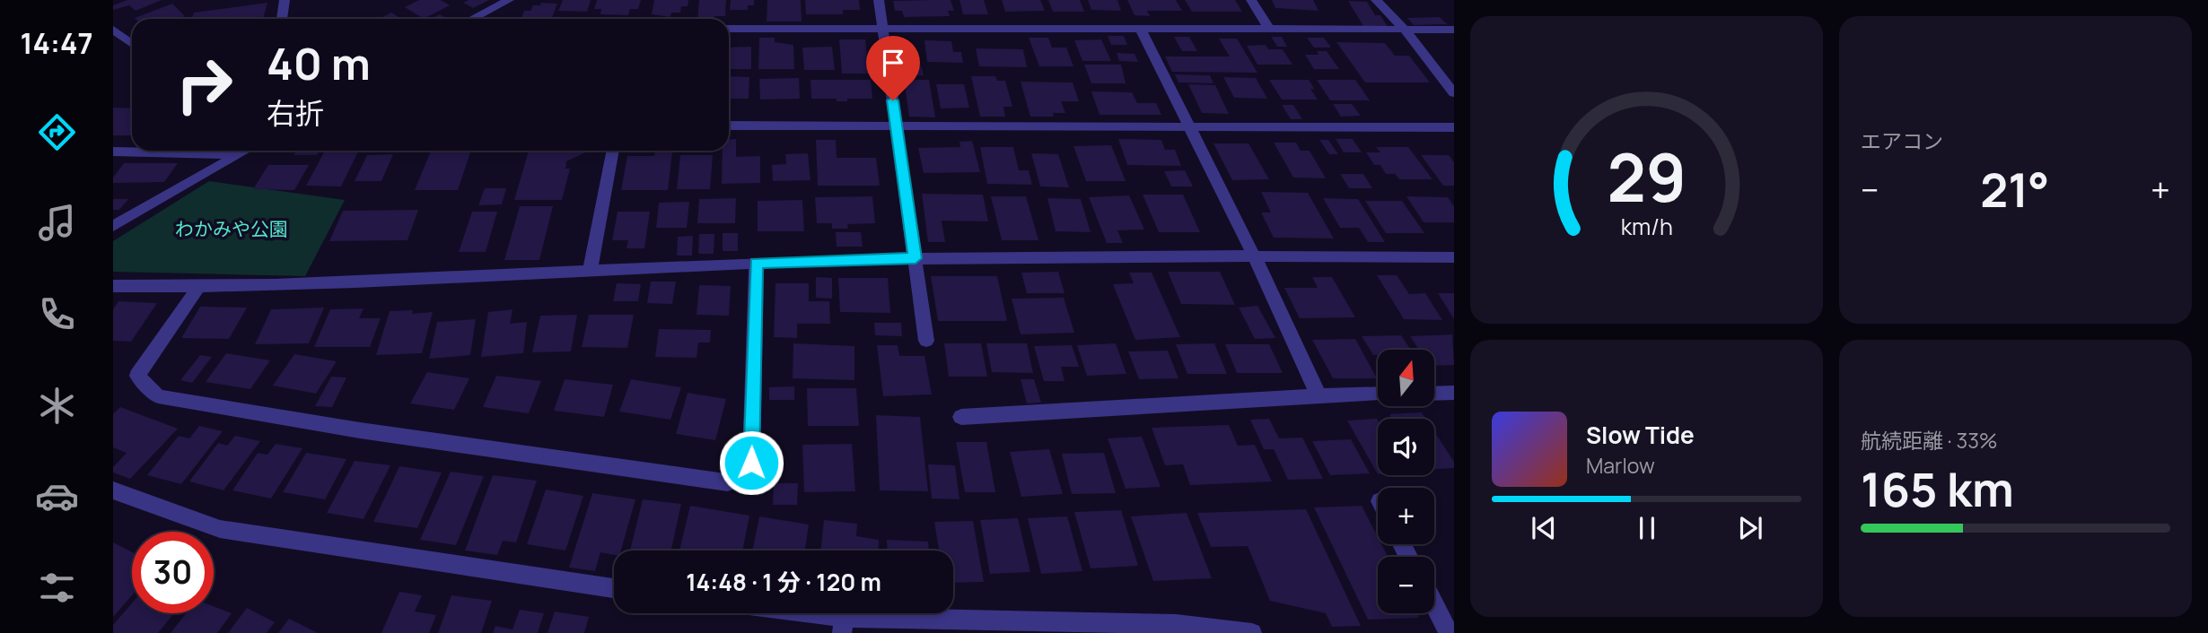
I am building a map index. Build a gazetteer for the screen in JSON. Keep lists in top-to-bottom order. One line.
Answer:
{"parks":["わかみや公園"],"north":"top","page":{"tabs":"14:47","tile":["エアコン",["航続距離 · 33%","165 km"]],"turn":["40 m","右折"],"heat":["−","21°","+"],"map_buttons":["+","−"],"song":["Slow Tide","Marlow"],"limit":"30","trip":"14:48 · 1 分 · 120 m","gauge":["29","km/h"]}}
